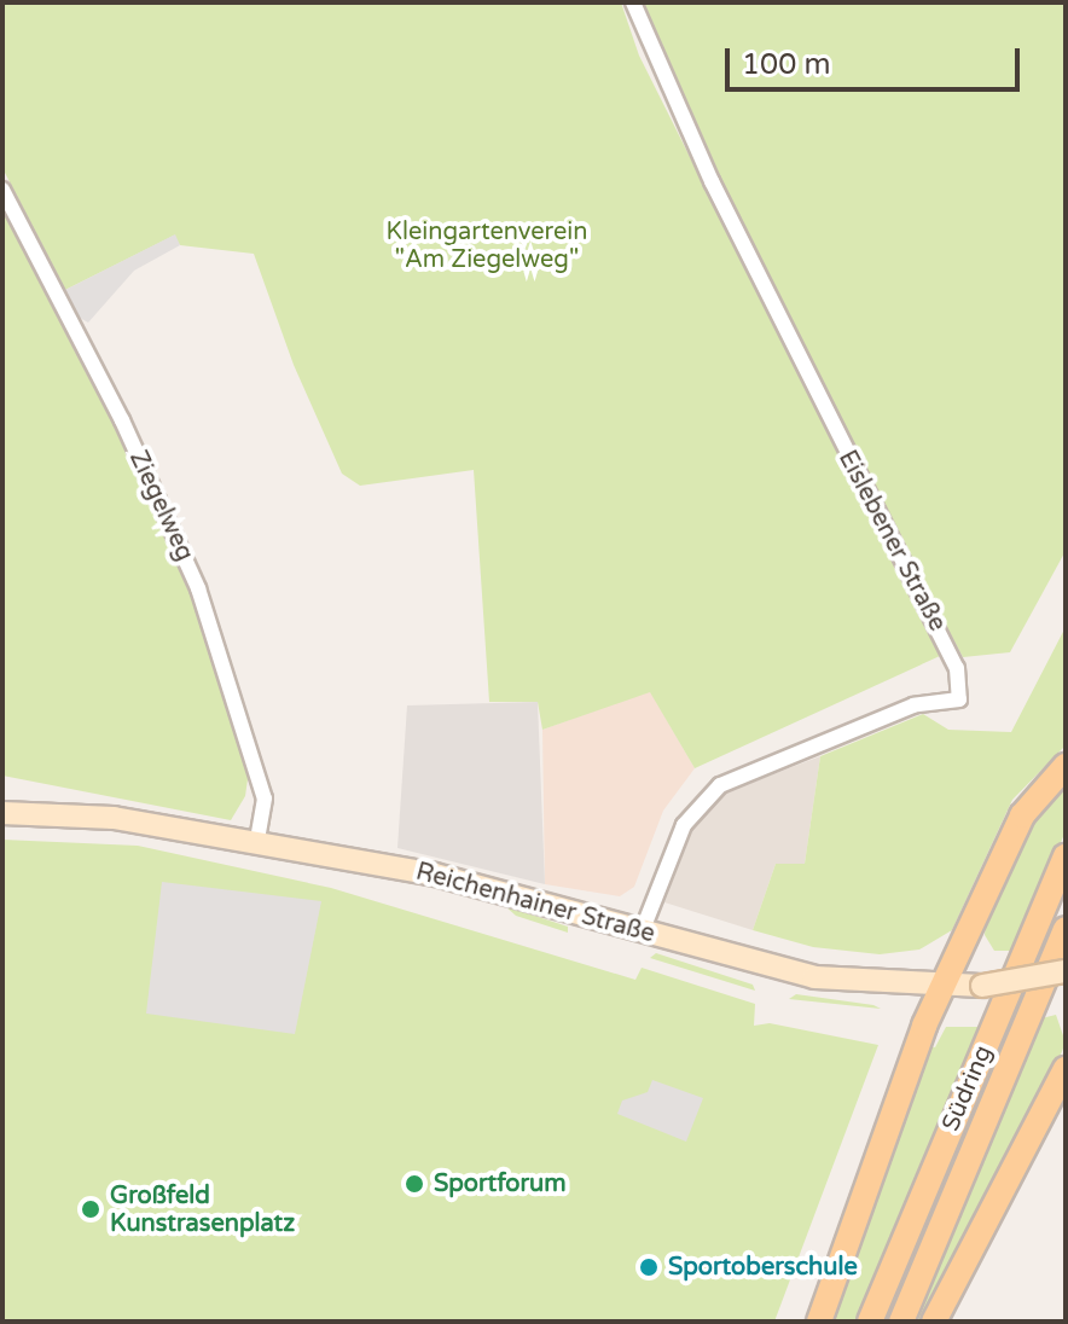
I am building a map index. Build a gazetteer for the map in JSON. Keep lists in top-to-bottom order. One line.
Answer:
{"streets":{"main road":["Reichenhainer Straße","Südring"],"street":["Ziegelweg","Eislebener Straße"]},"crossings":[["Ziegelweg","Reichenhainer Straße"],["Eislebener Straße","Reichenhainer Straße"]],"parks":["Kleingartenverein \"Am Ziegelweg\""],"places":["Sportforum","Großfeld Kunstrasenplatz","Sportoberschule"],"scale_bar":"100 m"}
